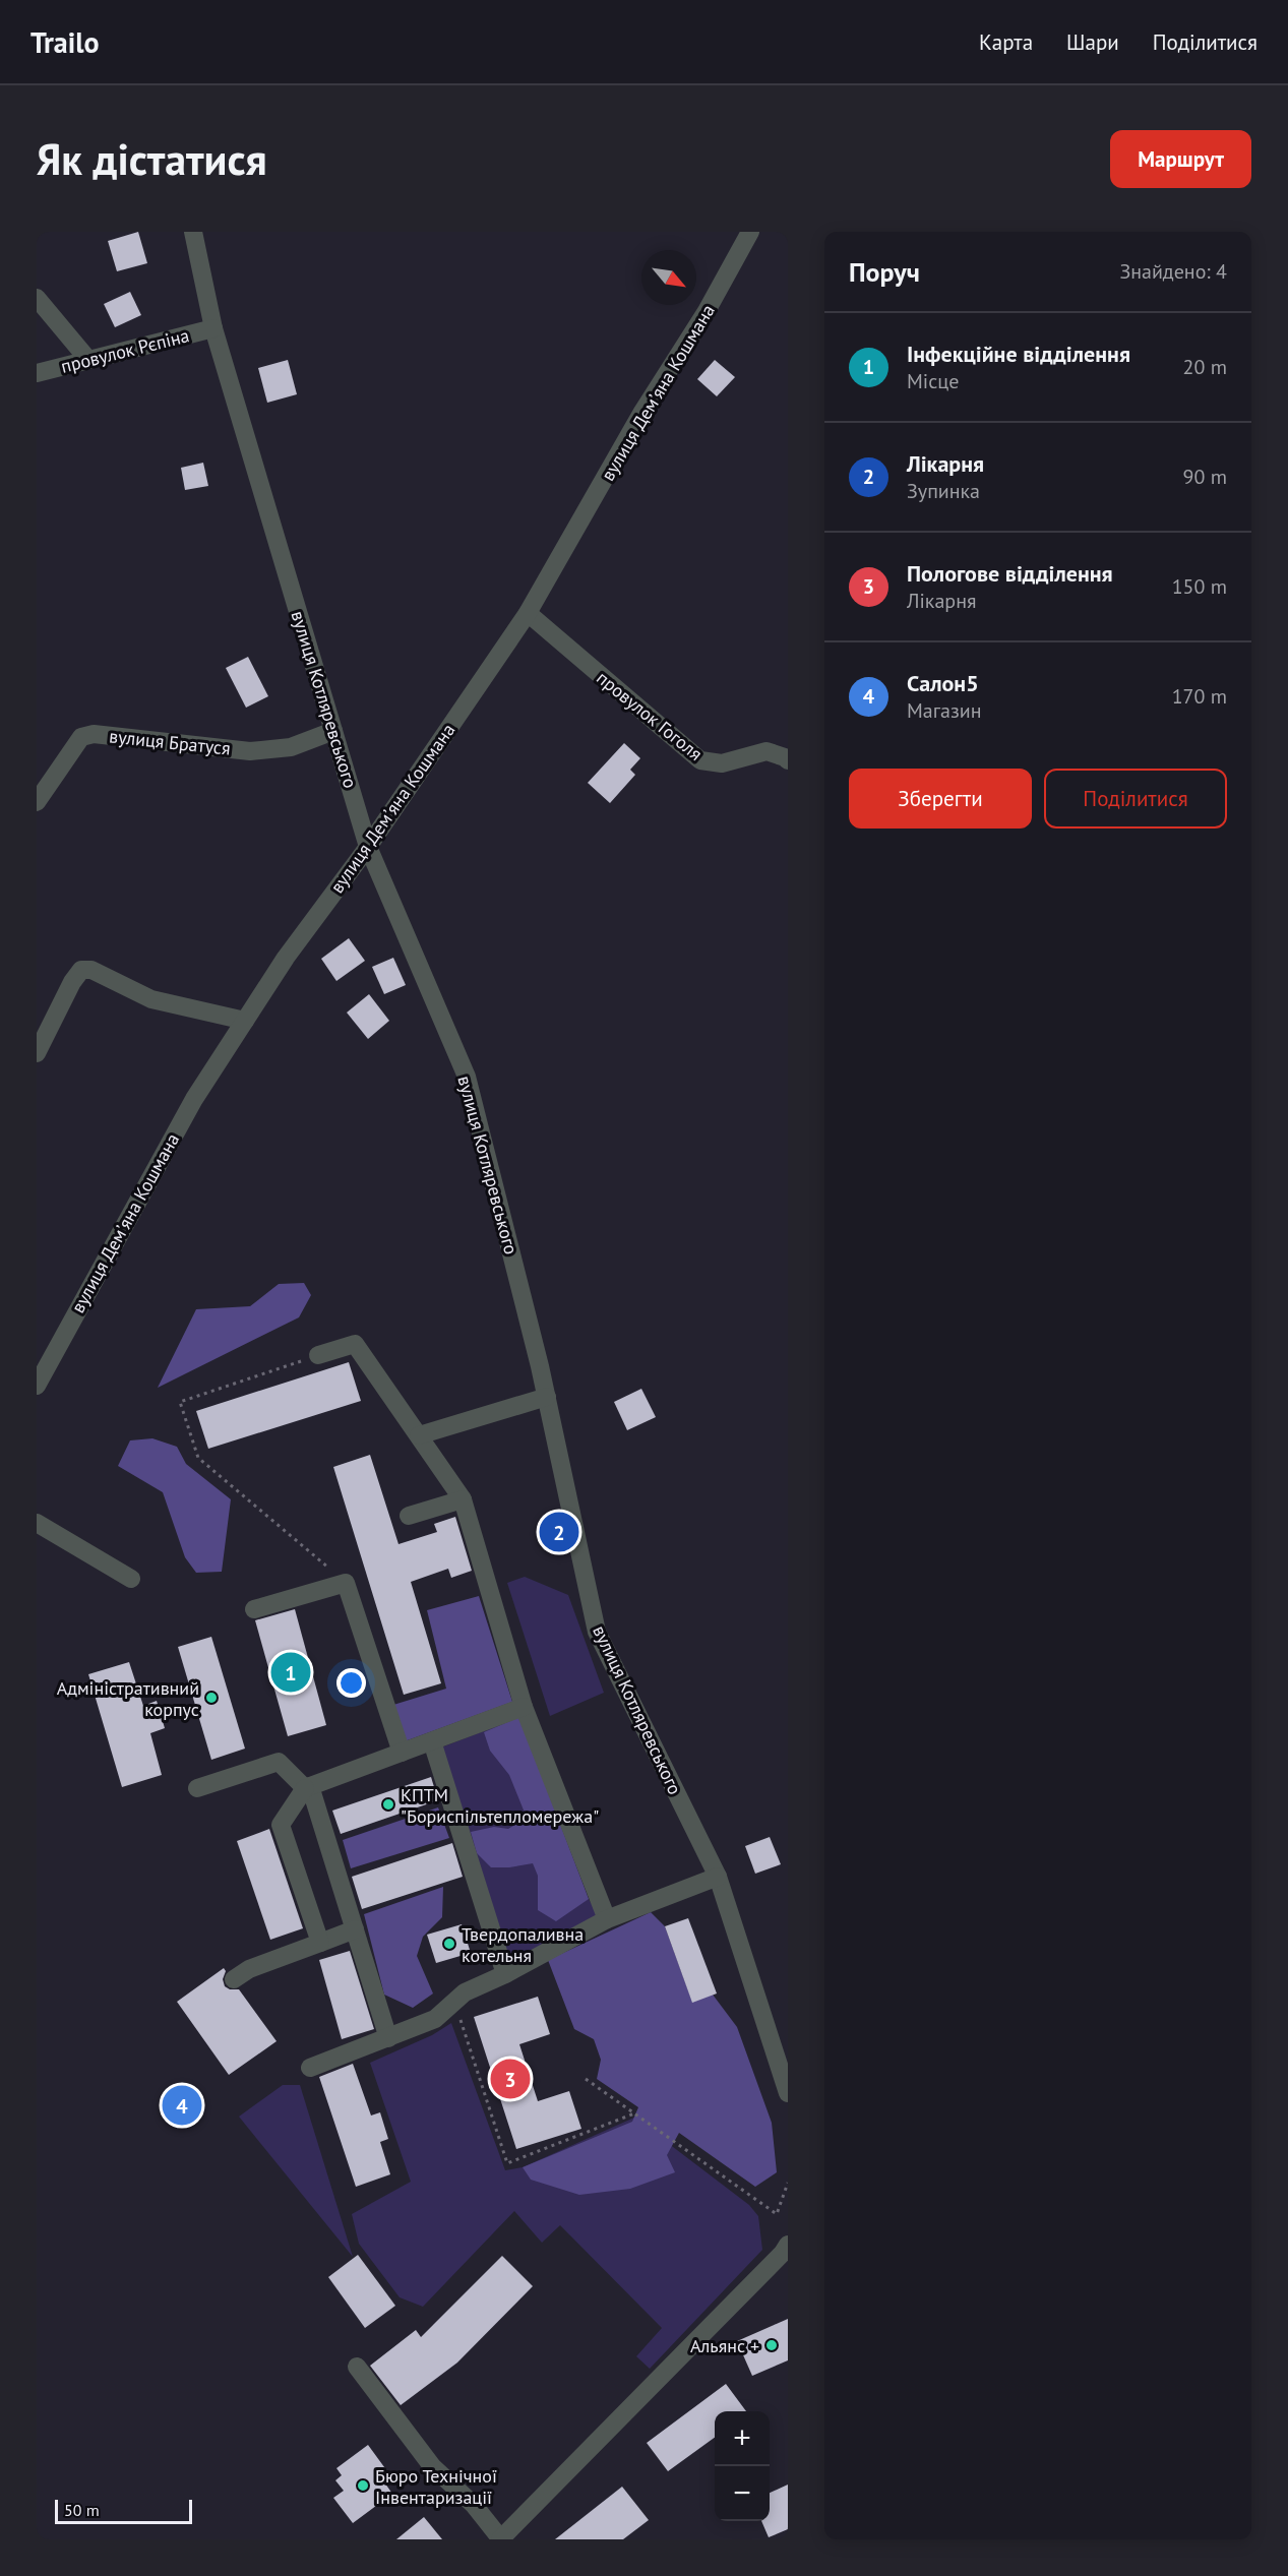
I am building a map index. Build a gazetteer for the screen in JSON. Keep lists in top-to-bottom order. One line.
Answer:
{"streets":{"street":["провулок Рєпіна","вулиця Демʼяна Кошмана","вулиця Котляревського","провулок Гоголя","вулиця Братуся"]},"crossings":[["провулок Рєпіна","вулиця Котляревського"],["вулиця Демʼяна Кошмана","вулиця Котляревського"],["вулиця Демʼяна Кошмана","провулок Гоголя"],["вулиця Котляревського","вулиця Братуся"]],"places":["Адміністративний корпус","КПТМ \"Бориспільтепломережа\"","Твердопаливна котельня","Альянс +","Бюро Технічної Інвентаризації"],"scale_bar":"50 m","north":"bottom right","page":{"header":"Trailo","nav":["Карта","Шари","Поділитися"],"buttons":["Маршрут",["Зберегти","Поділитися"]],"title":"Як дістатися","heading":["Поруч","Знайдено: 4"],"list":[{"mark":"1","name":"Інфекційне відділення","note":"Місце","value":"20 m"},{"mark":"2","name":"Лікарня","note":"Зупинка","value":"90 m"},{"mark":"3","name":"Пологове відділення","note":"Лікарня","value":"150 m"},{"mark":"4","name":"Салон5","note":"Магазин","value":"170 m"}],"pins":["2","1","3","4"],"map_buttons":["+","−"],"scale":"50 m"}}
